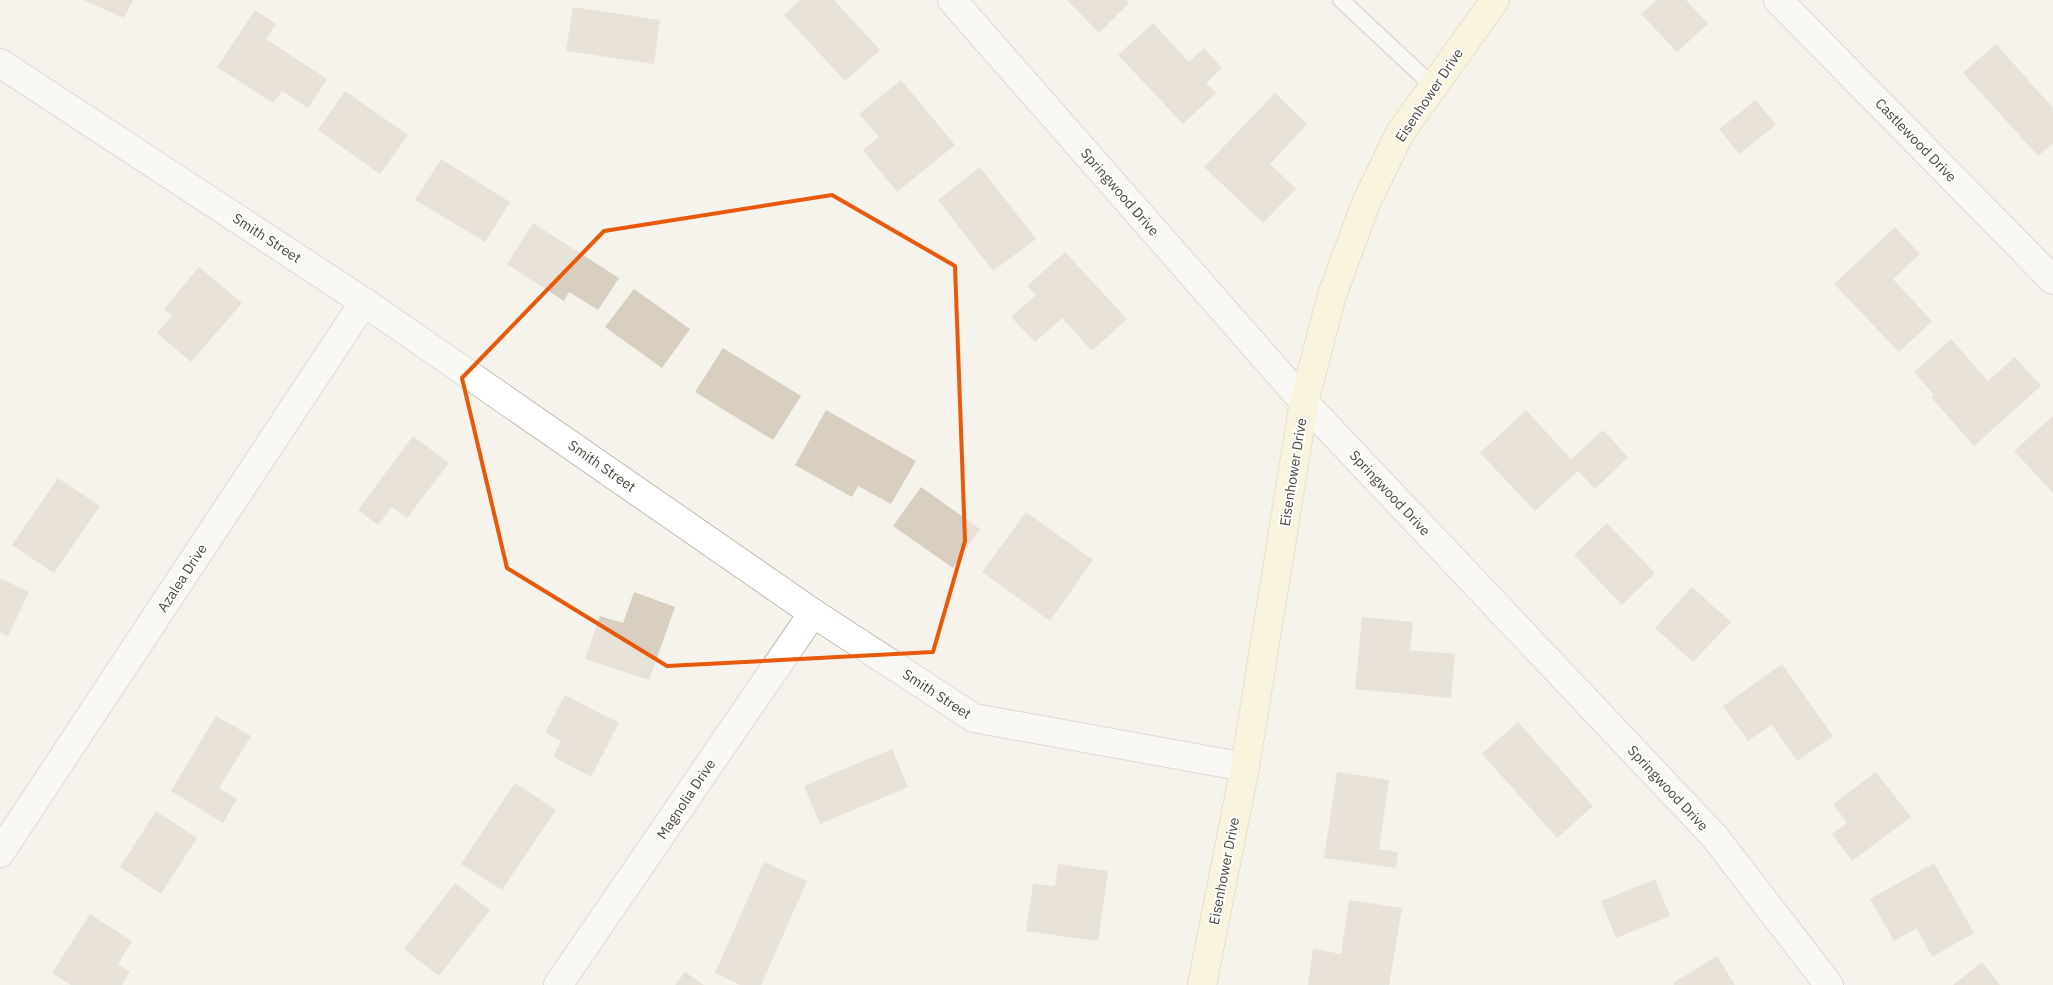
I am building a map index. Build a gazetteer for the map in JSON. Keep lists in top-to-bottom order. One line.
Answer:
{"streets":{"street":["Eisenhower Drive","Castlewood Drive","Springwood Drive","Smith Street","Azalea Drive","Magnolia Drive"]},"crossings":[["Eisenhower Drive","Springwood Drive"],["Eisenhower Drive","Smith Street"],["Smith Street","Azalea Drive"],["Smith Street","Magnolia Drive"]]}
